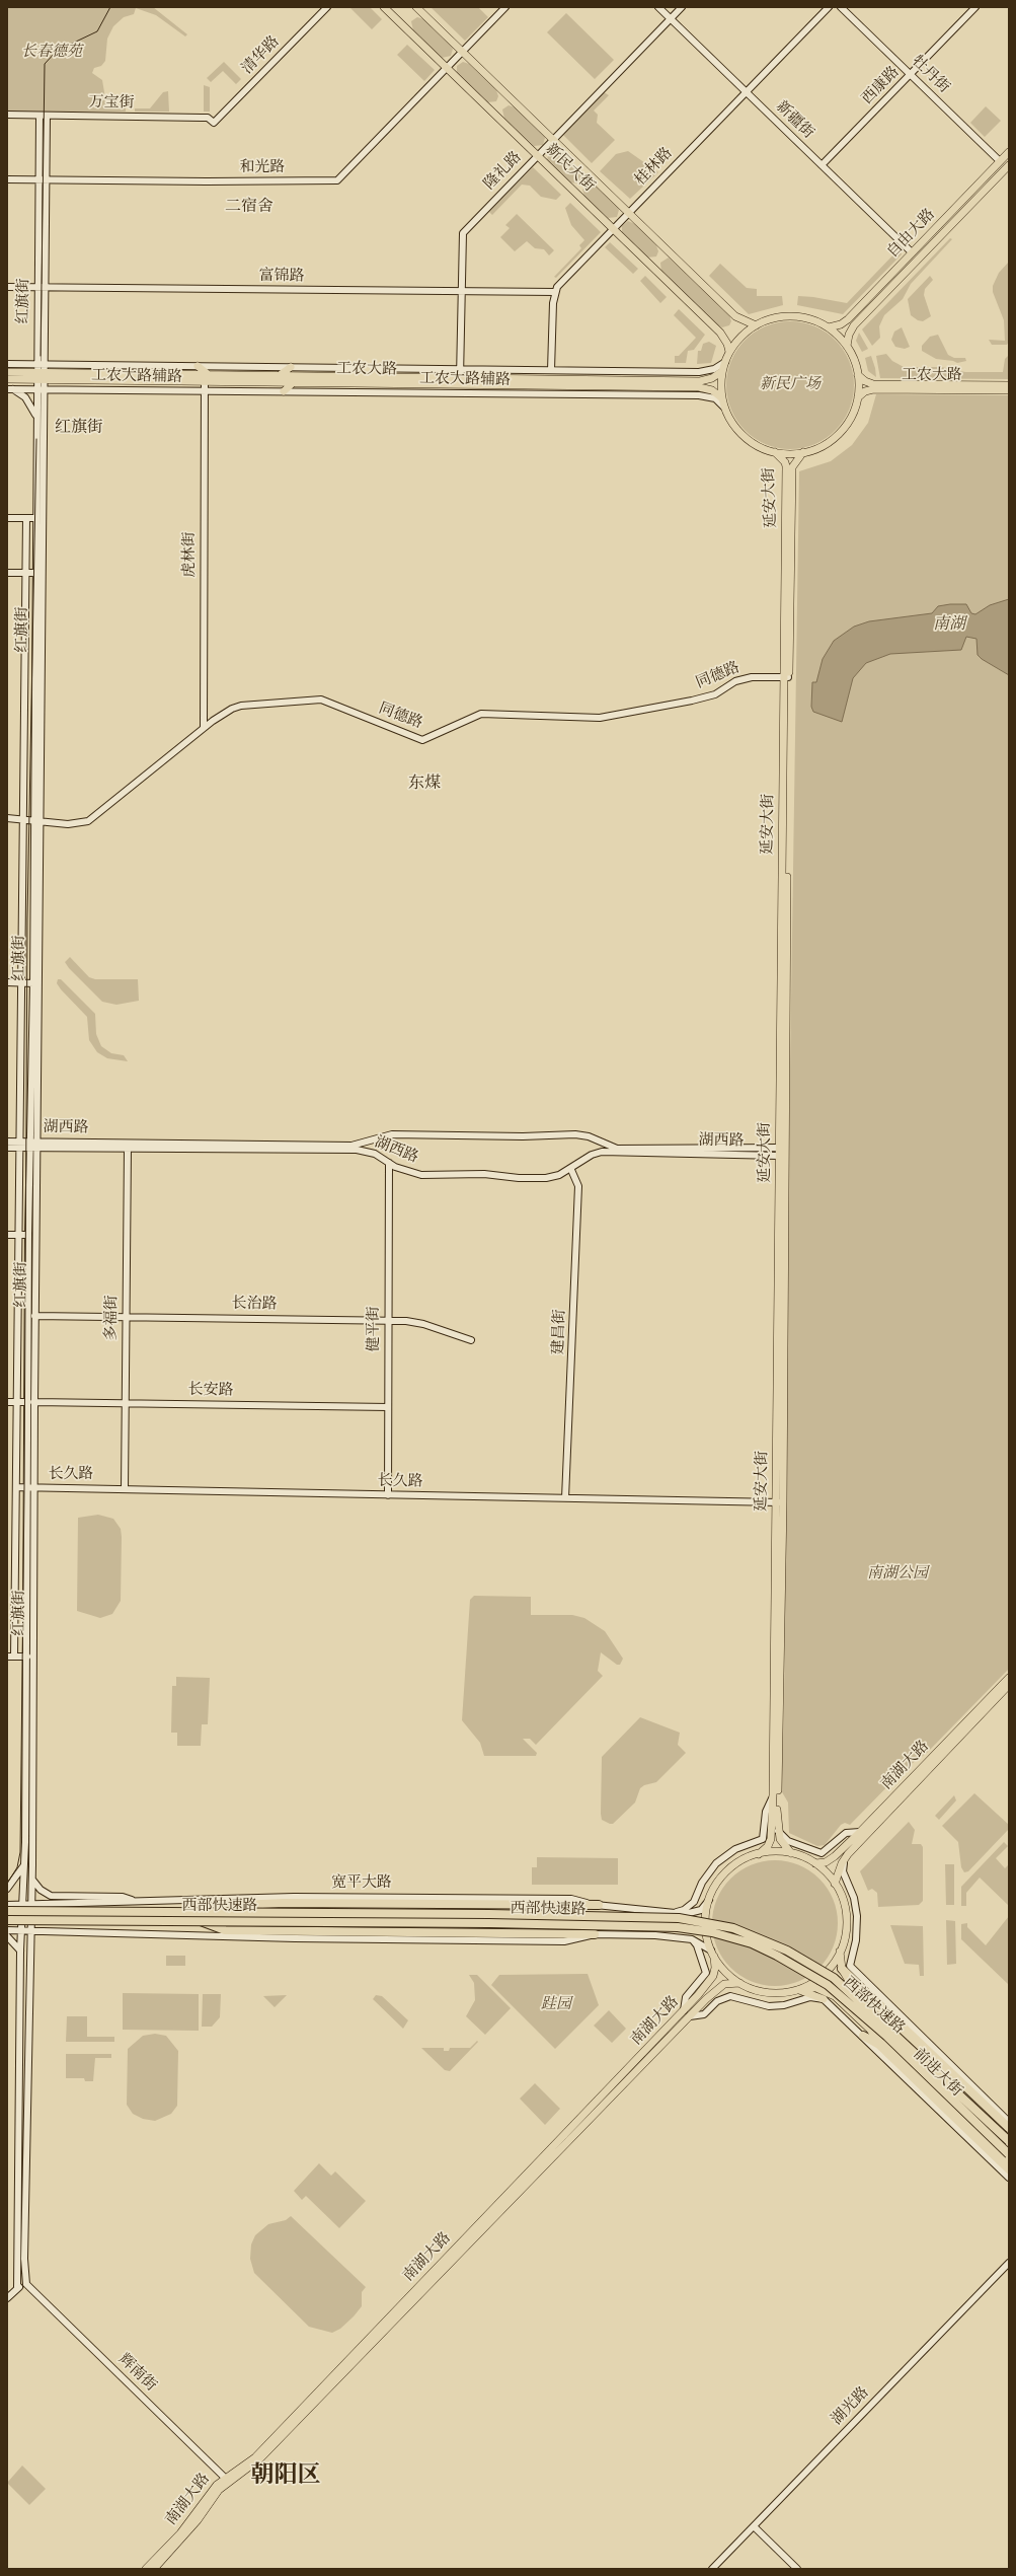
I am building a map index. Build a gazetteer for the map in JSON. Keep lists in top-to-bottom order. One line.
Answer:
{"streets":{"highway":["西部快速路"],"main road":["新民大街","自由大路","工农大路","延安大街","南湖大路","前进大街"],"street":["清华路","牡丹街","西康路","万宝街","新疆街","桂林路","和光路","隆礼路","富锦路","红旗街","工农大路辅路","虎林街","同德路","湖西路","长治路","多福街","健平街","建昌街","长安路","长久路","宽平大路","辉南街","湖光路"]},"crossings":[["清华路","万宝街"],["牡丹街","西康路"],["牡丹街","自由大路"],["西康路","新疆街"],["万宝街","红旗街"],["新疆街","桂林路"],["新疆街","隆礼路"],["新疆街","自由大路"],["桂林路","新民大街"],["桂林路","富锦路"],["和光路","新民大街"],["和光路","红旗街"],["新民大街","隆礼路"],["新民大街","自由大路"],["新民大街","工农大路"],["新民大街","工农大路辅路"],["新民大街","延安大街"],["隆礼路","富锦路"],["隆礼路","工农大路"],["隆礼路","工农大路辅路"],["自由大路","工农大路"],["自由大路","工农大路辅路"],["自由大路","延安大街"],["富锦路","红旗街"],["红旗街","工农大路"],["红旗街","工农大路辅路"],["红旗街","同德路"],["红旗街","湖西路"],["红旗街","长治路"],["红旗街","长安路"],["红旗街","长久路"],["红旗街","宽平大路"],["红旗街","辉南街"],["工农大路","工农大路辅路"],["工农大路","延安大街"],["工农大路","虎林街"],["工农大路辅路","延安大街"],["工农大路辅路","虎林街"],["延安大街","同德路"],["延安大街","湖西路"],["延安大街","长久路"],["延安大街","南湖大路"],["延安大街","宽平大路"],["延安大街","前进大街"],["虎林街","同德路"],["湖西路","多福街"],["湖西路","健平街"],["湖西路","建昌街"],["长治路","多福街"],["长治路","健平街"],["多福街","长安路"],["多福街","长久路"],["健平街","长安路"],["健平街","长久路"],["建昌街","长久路"],["南湖大路","宽平大路"],["南湖大路","前进大街"],["南湖大路","辉南街"],["宽平大路","前进大街"]],"districts":["二宿舍","红旗街","东煤","朝阳区"],"water":["南湖"],"parks":["长春德苑","新民广场","南湖公园","跬园"]}
